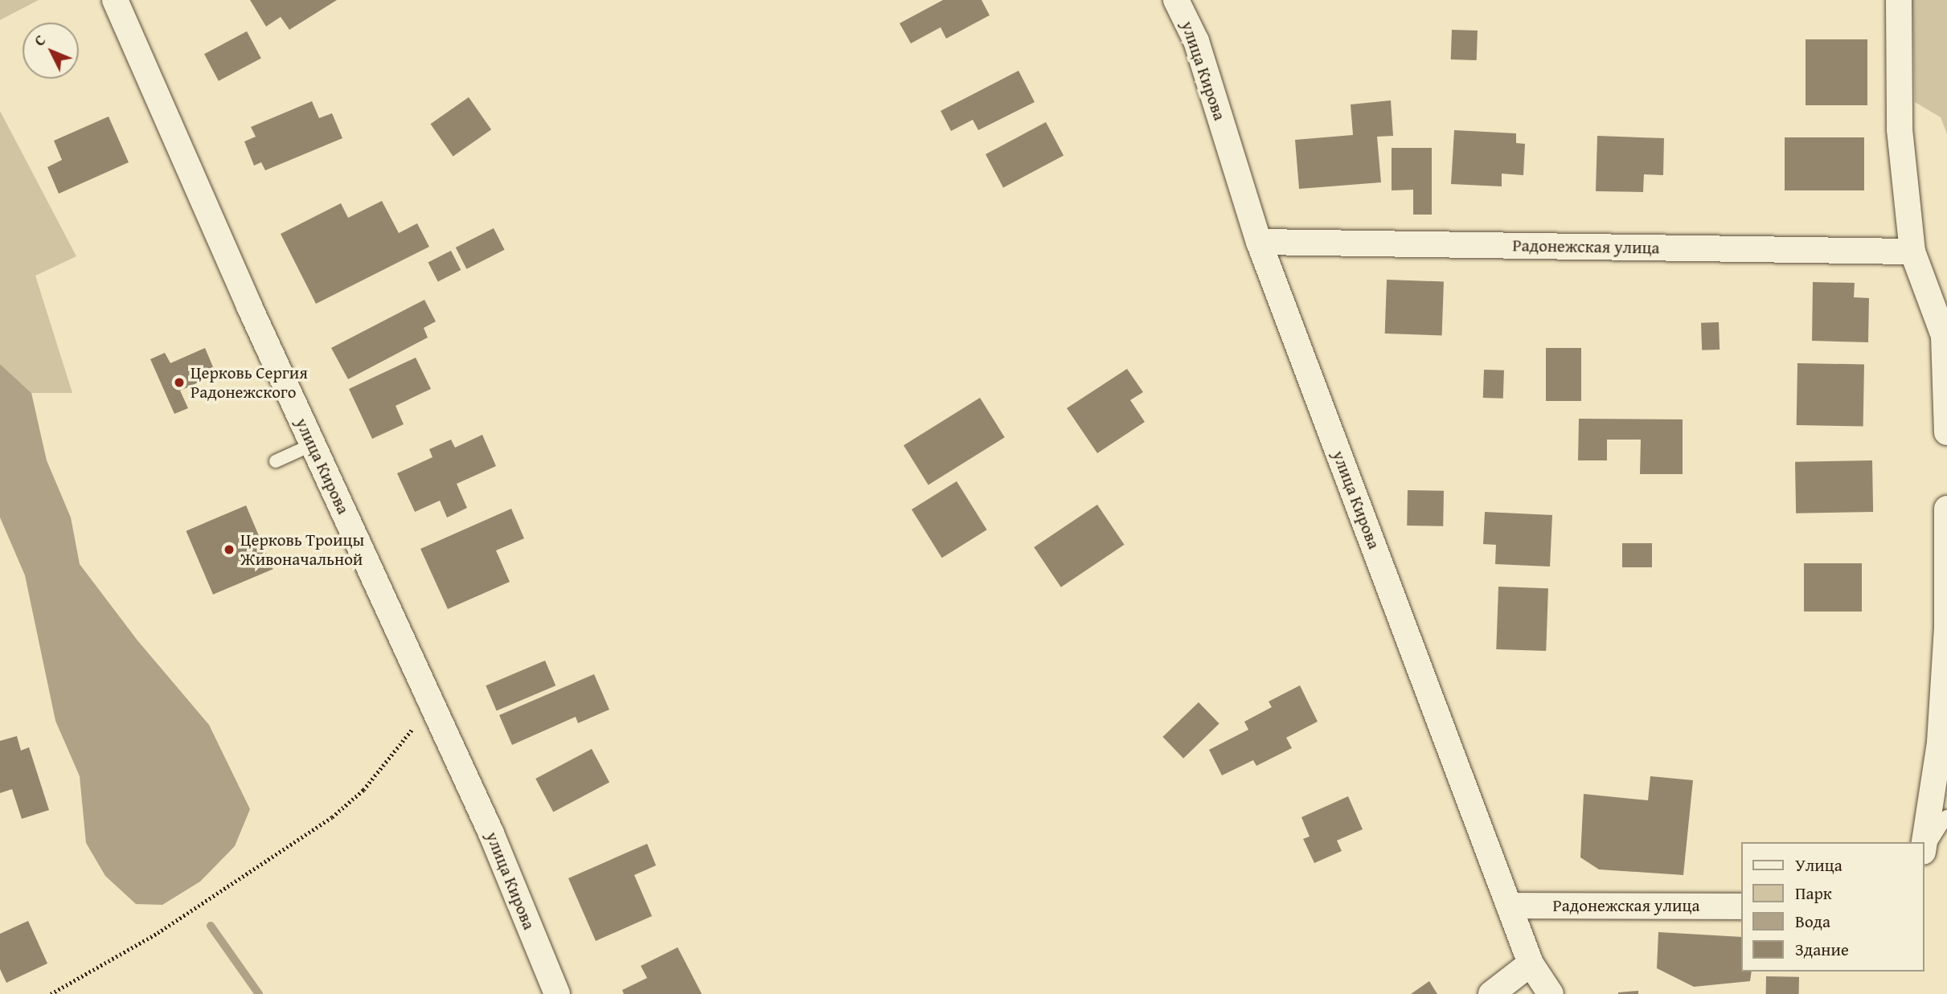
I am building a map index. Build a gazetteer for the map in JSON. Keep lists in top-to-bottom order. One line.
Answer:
{"streets":{"street":["улица Кирова","Радонежская улица"]},"crossings":[["улица Кирова","Радонежская улица"]],"places":["Церковь Сергия Радонежского","Церковь Троицы Живоначальной"],"legend":["Улица","Парк","Вода","Здание"],"north":"top left"}
